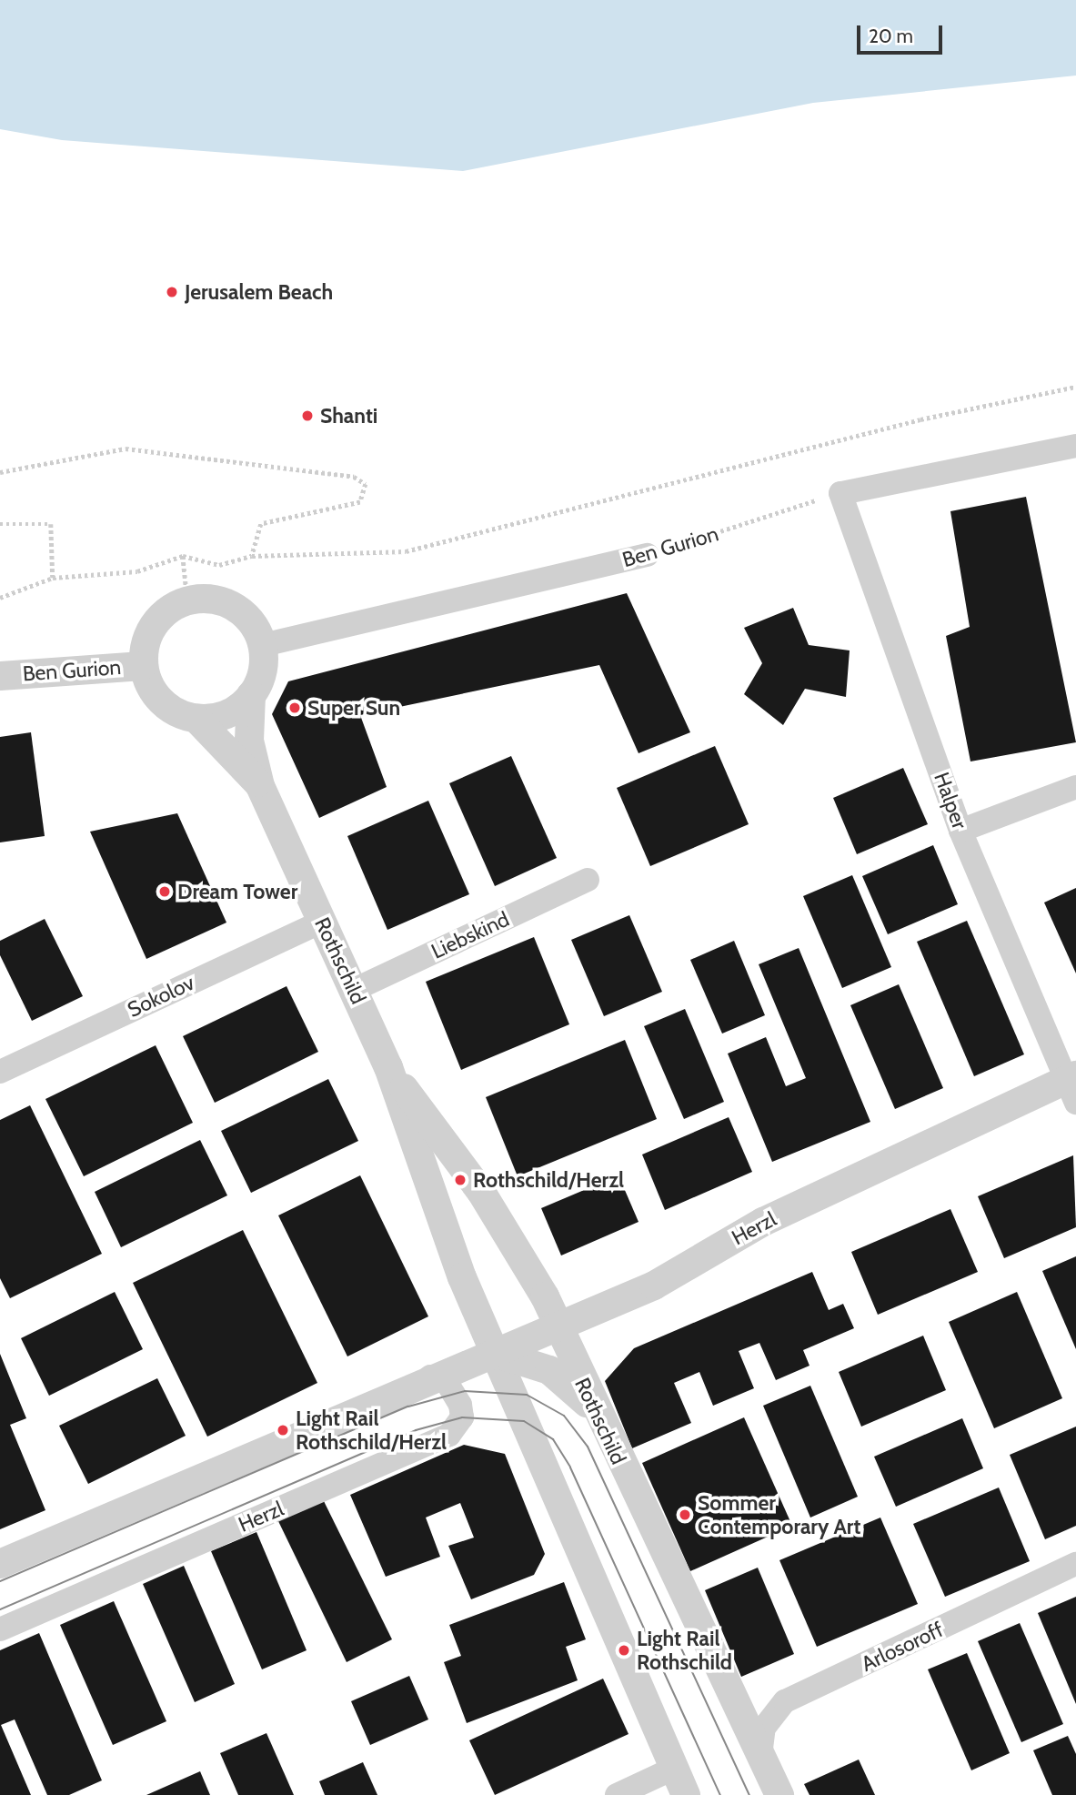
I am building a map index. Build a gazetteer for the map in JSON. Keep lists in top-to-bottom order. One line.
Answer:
{"streets":{"street":["Ben Gurion","Halper","Liebskind","Rothschild","Sokolov","Herzl","Arlosoroff"]},"crossings":[["Ben Gurion","Halper"],["Ben Gurion","Rothschild"],["Halper","Herzl"],["Liebskind","Rothschild"],["Rothschild","Sokolov"],["Rothschild","Herzl"],["Rothschild","Arlosoroff"]],"places":["Jerusalem Beach","Shanti","Super Sun","Dream Tower","Rothschild/Herzl","Light Rail Rothschild/Herzl","Sommer Contemporary Art","Light Rail Rothschild"],"scale_bar":"20 m"}
